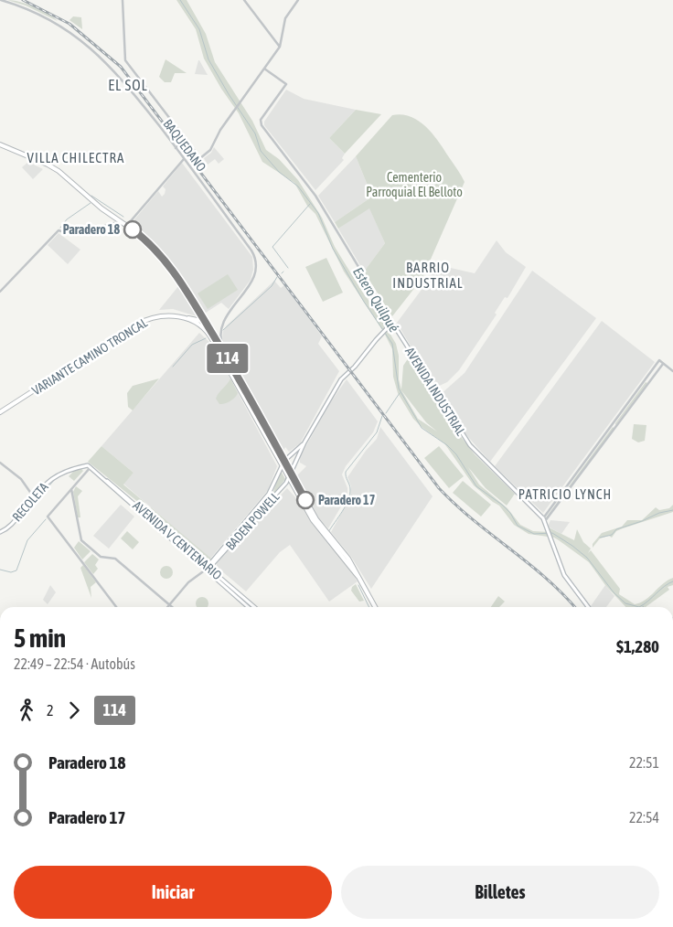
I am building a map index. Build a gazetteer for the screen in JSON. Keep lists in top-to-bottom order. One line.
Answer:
{"streets":{"main road":["VARIANTE CAMINO TRONCAL","AVENIDA INDUSTRIAL","RECOLETA","BADEN POWELL","AVENIDA V CENTENARIO"],"street":["BAQUEDANO"]},"crossings":[["BAQUEDANO","VARIANTE CAMINO TRONCAL"],["AVENIDA INDUSTRIAL","BADEN POWELL"],["RECOLETA","AVENIDA V CENTENARIO"],["BADEN POWELL","AVENIDA V CENTENARIO"]],"districts":["EL SOL","VILLA CHILECTRA","BARRIO INDUSTRIAL","PATRICIO LYNCH"],"water":["Estero Quilpué"],"parks":["Cementerio Parroquial El Belloto"],"places":["Paradero 18","Paradero 17"],"lines":["bus line 114"],"page":{"on_map":"114","heading":["5 min","22:49 – 22:54 · Autobús","$1,280"],"legs":["2","114"],"list":[{"name":"Paradero 18","value":"22:51"},{"name":"Paradero 17","value":"22:54"}],"buttons":["Iniciar","Billetes"]}}
